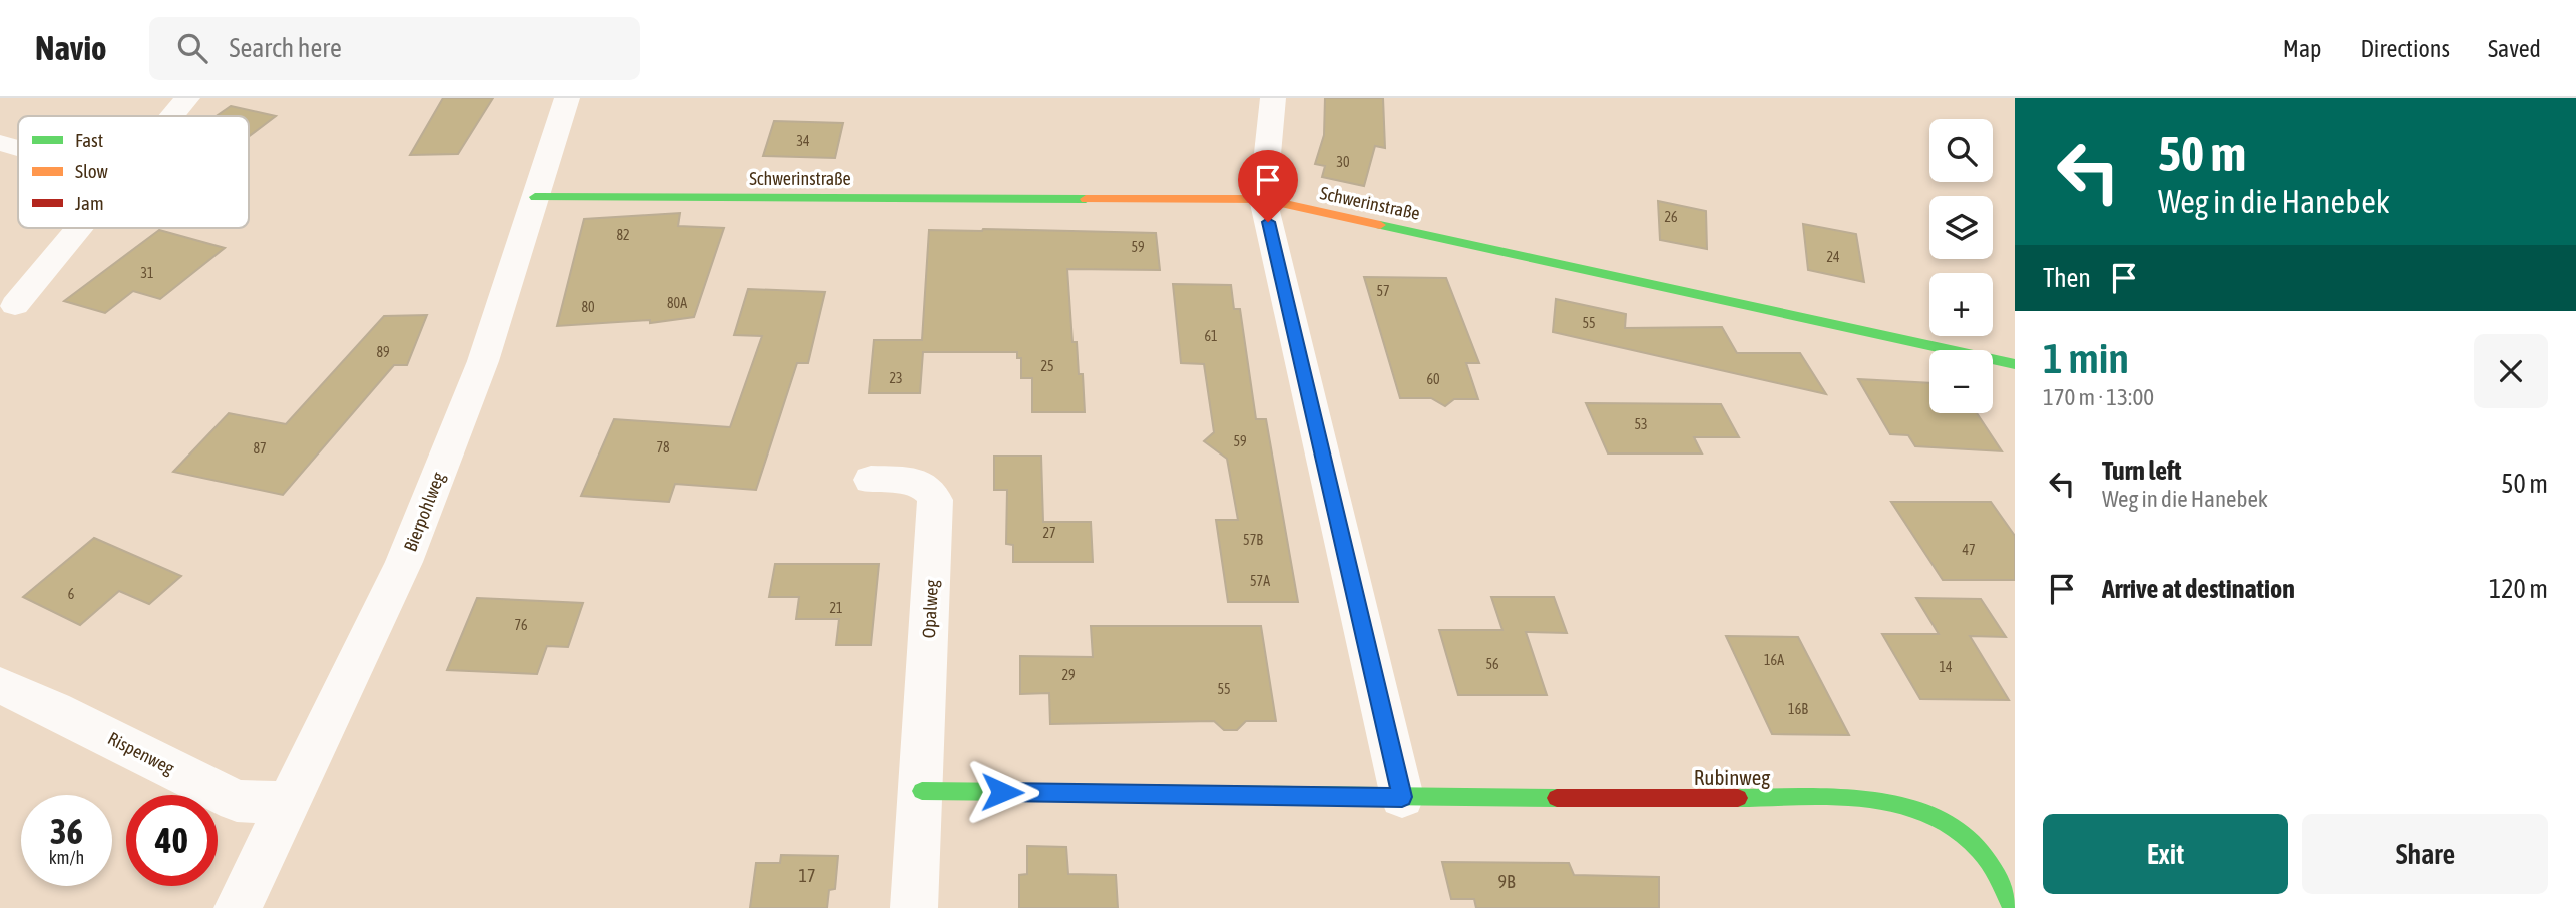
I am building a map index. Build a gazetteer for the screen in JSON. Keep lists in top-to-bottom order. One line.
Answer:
{"streets":{"street":["Schwerinstraße","Bierpohlweg","Opalweg","Rispenweg","Rubinweg"]},"crossings":[["Schwerinstraße","Bierpohlweg"],["Bierpohlweg","Rispenweg"]],"house_numbers":["34","30","26","82","59","24","31","57","80A","80","55","61","89","25","23","60","53","59","78","87","27","57B","47","57A","6","21","76","16A","56","14","29","55","16B","17","9B"],"legend":["Fast","Slow","Jam"],"page":{"header":"Navio","search":"Search here","nav":["Map","Directions","Saved"],"turn":["50 m","Weg in die Hanebek"],"map_buttons":["+","−"],"then":"Then","heading":["1 min","170 m · 13:00"],"list":[{"name":"Turn left","note":"Weg in die Hanebek","value":"50 m"},{"name":"Arrive at destination","value":"120 m"}],"speed":"36 km/h","limit":"40","buttons":["Exit","Share"]}}
